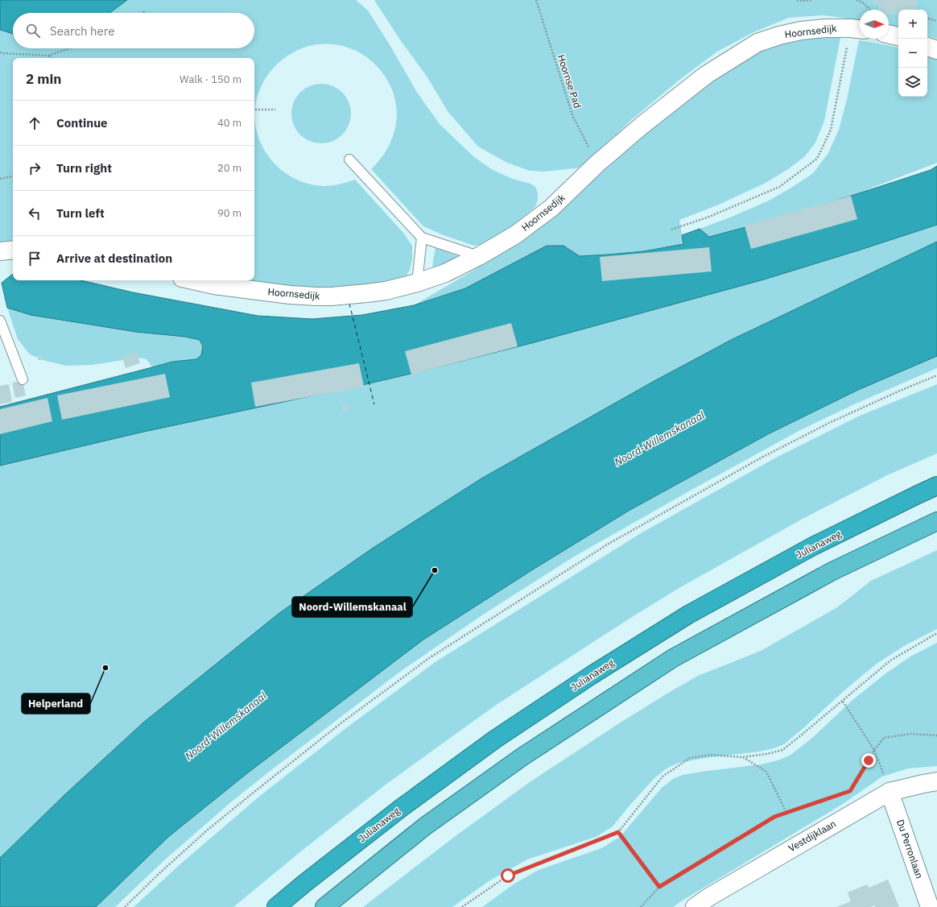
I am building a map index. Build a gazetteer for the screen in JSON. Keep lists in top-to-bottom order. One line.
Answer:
{"streets":{"highway":["Julianaweg"],"street":["Hoornsedijk","Vestdijklaan","Du Perronlaan"],"path":["Hoornse Pad"]},"crossings":[["Hoornsedijk","Hoornse Pad"],["Vestdijklaan","Du Perronlaan"]],"water":["Noord-Willemskanaal"],"places":["Noord-Willemskanaal","Helperland"],"north":"right","page":{"map_buttons":["+","−"],"search":"Search here","heading":["2 min","Walk · 150 m"],"list":[["Continue","40 m"],["Turn right","20 m"],["Turn left","90 m"],"Arrive at destination"]}}
